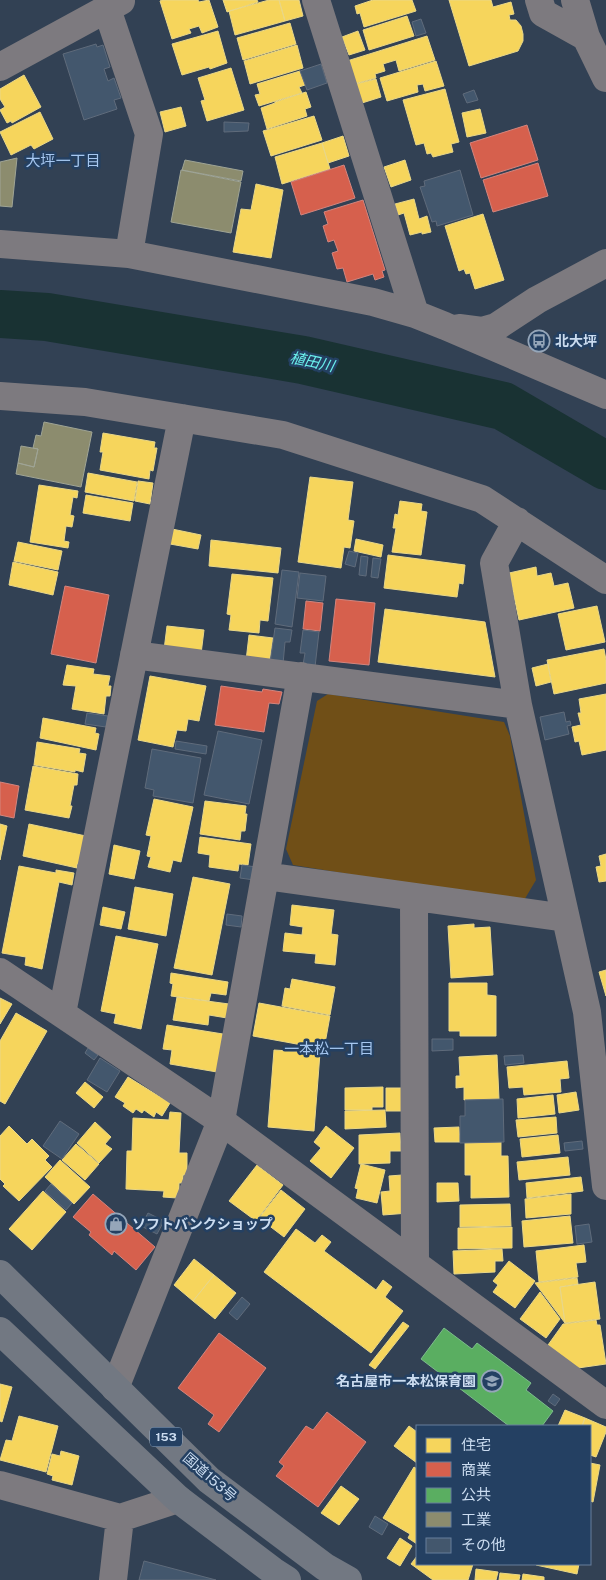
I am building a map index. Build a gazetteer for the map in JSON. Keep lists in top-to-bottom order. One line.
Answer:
{"streets":{"highway":["153","国道153号"]},"districts":["大坪一丁目","一本松一丁目"],"water":["植田川"],"places":{"bus stop":["北大坪"],"shop":["ソフトバンクショップ"],"school or university":["名古屋市一本松保育園"]},"legend":["住宅","商業","公共","工業","その他"]}
